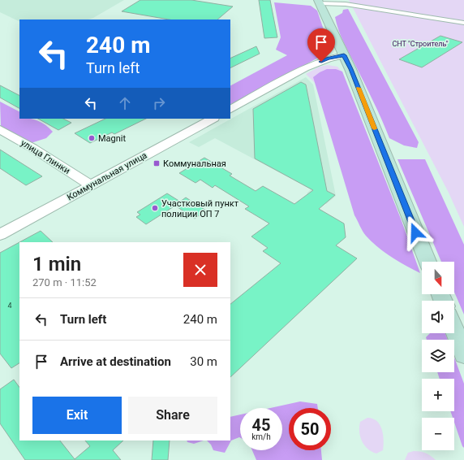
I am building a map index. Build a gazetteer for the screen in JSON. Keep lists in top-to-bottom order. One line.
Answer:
{"streets":{"street":["улица Глинки","Коммунальная улица"]},"crossings":[["улица Глинки","Коммунальная улица"]],"parks":["СНТ \"Строитель\""],"places":{"other":["Magnit","Участковый пункт полиции ОП 7"],"transit":["Коммунальная"]},"house_numbers":["4"],"north":"bottom","page":{"turn":["240 m","Turn left"],"heading":["1 min","270 m · 11:52"],"map_buttons":["+","−"],"list":[{"name":"Turn left","value":"240 m"},{"name":"Arrive at destination","value":"30 m"}],"buttons":["Exit","Share"],"speed":"45 km/h","limit":"50"}}
